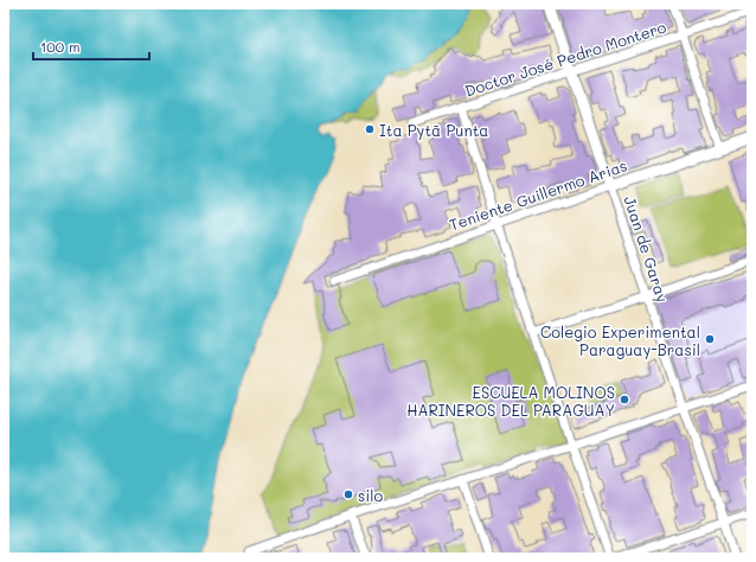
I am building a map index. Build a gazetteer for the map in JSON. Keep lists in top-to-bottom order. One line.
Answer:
{"streets":{"street":["Doctor José Pedro Montero","Teniente Guillermo Arias","Juan de Garay"]},"crossings":[["Doctor José Pedro Montero","Juan de Garay"],["Teniente Guillermo Arias","Juan de Garay"]],"places":["Ita Pytã Punta","Colegio Experimental Paraguay-Brasil","ESCUELA MOLINOS HARINEROS DEL PARAGUAY","silo"],"scale_bar":"100 m"}
